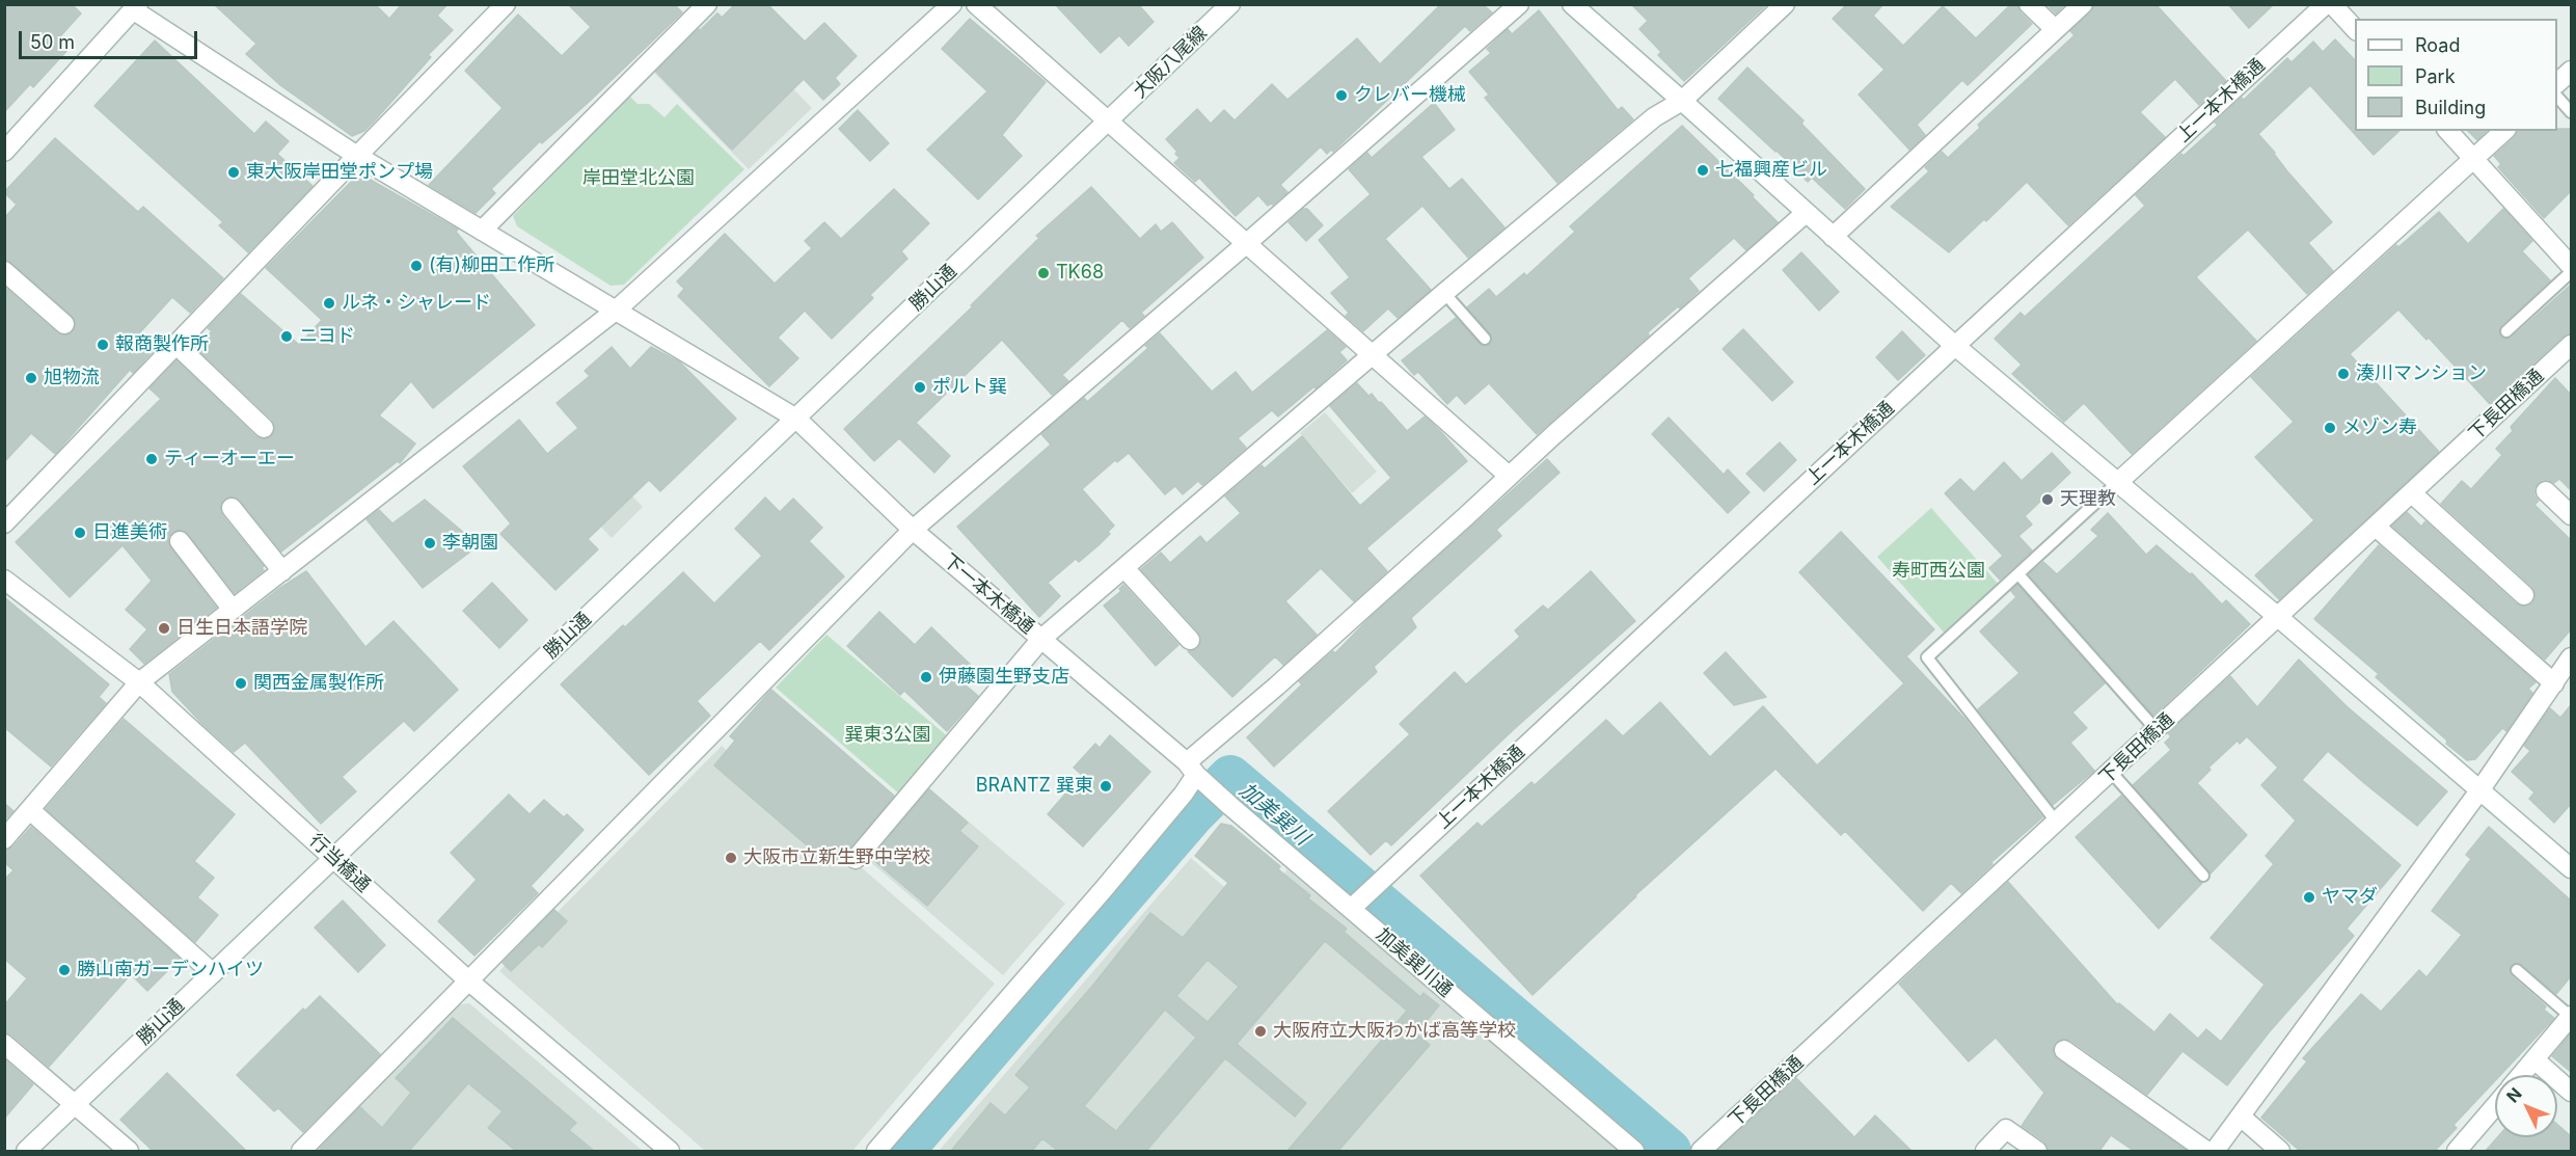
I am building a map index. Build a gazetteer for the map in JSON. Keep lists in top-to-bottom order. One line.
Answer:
{"streets":{"street":["大阪八尾線","上一本木橋通","勝山通","下長田橋通","下一本木橋通","行当橋通","加美巽川通"]},"crossings":[["大阪八尾線","勝山通"],["上一本木橋通","加美巽川通"],["勝山通","下一本木橋通"],["勝山通","行当橋通"],["下一本木橋通","加美巽川通"]],"water":["加美巽川"],"parks":["岸田堂北公園","寿町西公園","巽東3公園"],"places":["クレバー機械","七福興産ビル","東大阪岸田堂ポンプ場","(有)柳田工作所","TK68","ルネ・シャレード","ニヨド","報商製作所","湊川マンション","旭物流","ポルト巽","メゾン寿","ティーオーエー","天理教","日進美術","李朝園","日生日本語学院","伊藤園生野支店","関西金属製作所","BRANTZ 巽東","大阪市立新生野中学校","ヤマダ","勝山南ガーデンハイツ","大阪府立大阪わかば高等学校"],"legend":["Road","Park","Building"],"scale_bar":"50 m","north":"top left"}
